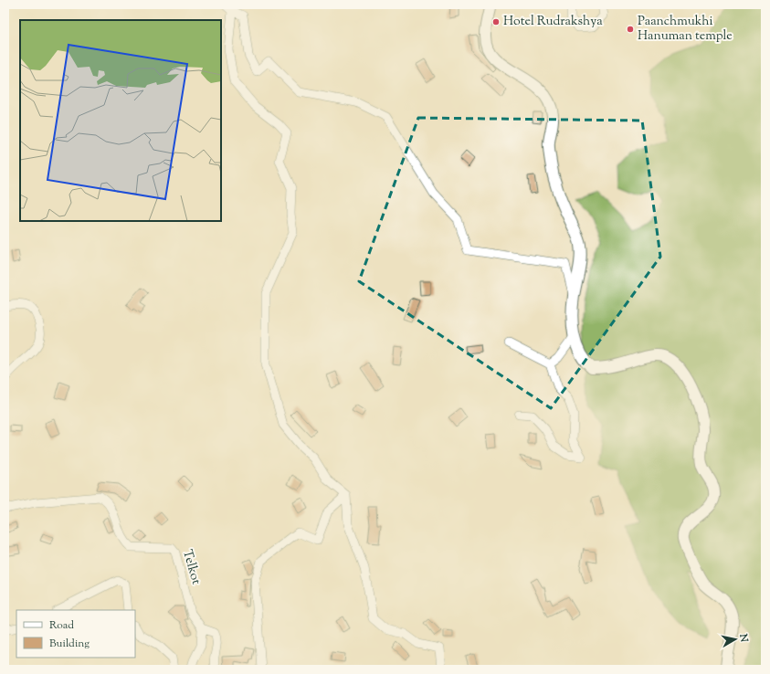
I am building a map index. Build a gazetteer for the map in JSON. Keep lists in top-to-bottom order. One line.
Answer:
{"streets":{"street":["Telkot"]},"places":["Hotel Rudrakshya","Paanchmukhi Hanuman temple"],"legend":["Road","Building"],"north":"right"}
